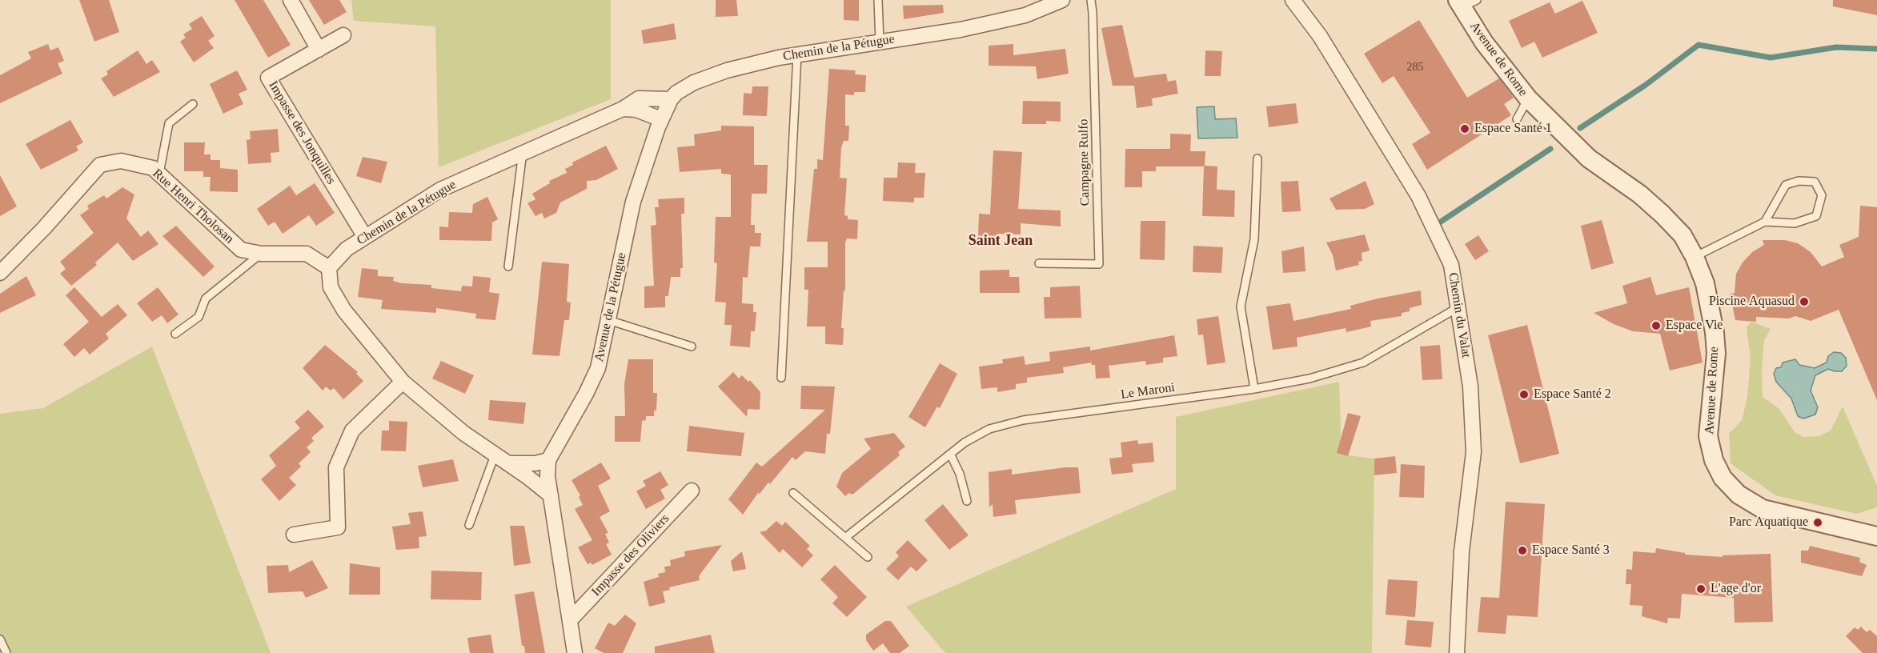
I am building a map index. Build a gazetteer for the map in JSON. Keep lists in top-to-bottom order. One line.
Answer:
{"streets":{"street":["Chemin de la Pétugue","Avenue de Rome","Impasse des Jonquilles","Rue Henri Tholosan","Avenue de la Pétugue","Chemin du Valat","Impasse des Oliviers"],"lane":["Campagne Rulfo","Le Maroni"]},"crossings":[["Chemin de la Pétugue","Impasse des Jonquilles"],["Chemin de la Pétugue","Rue Henri Tholosan"],["Chemin de la Pétugue","Avenue de la Pétugue"],["Chemin du Valat","Le Maroni"]],"districts":["Saint Jean"],"places":["Espace Santé 1","Piscine Aquasud","Espace Vie","Espace Santé 2","Parc Aquatique","Espace Santé 3","L'age d'or"],"house_numbers":["285"]}
